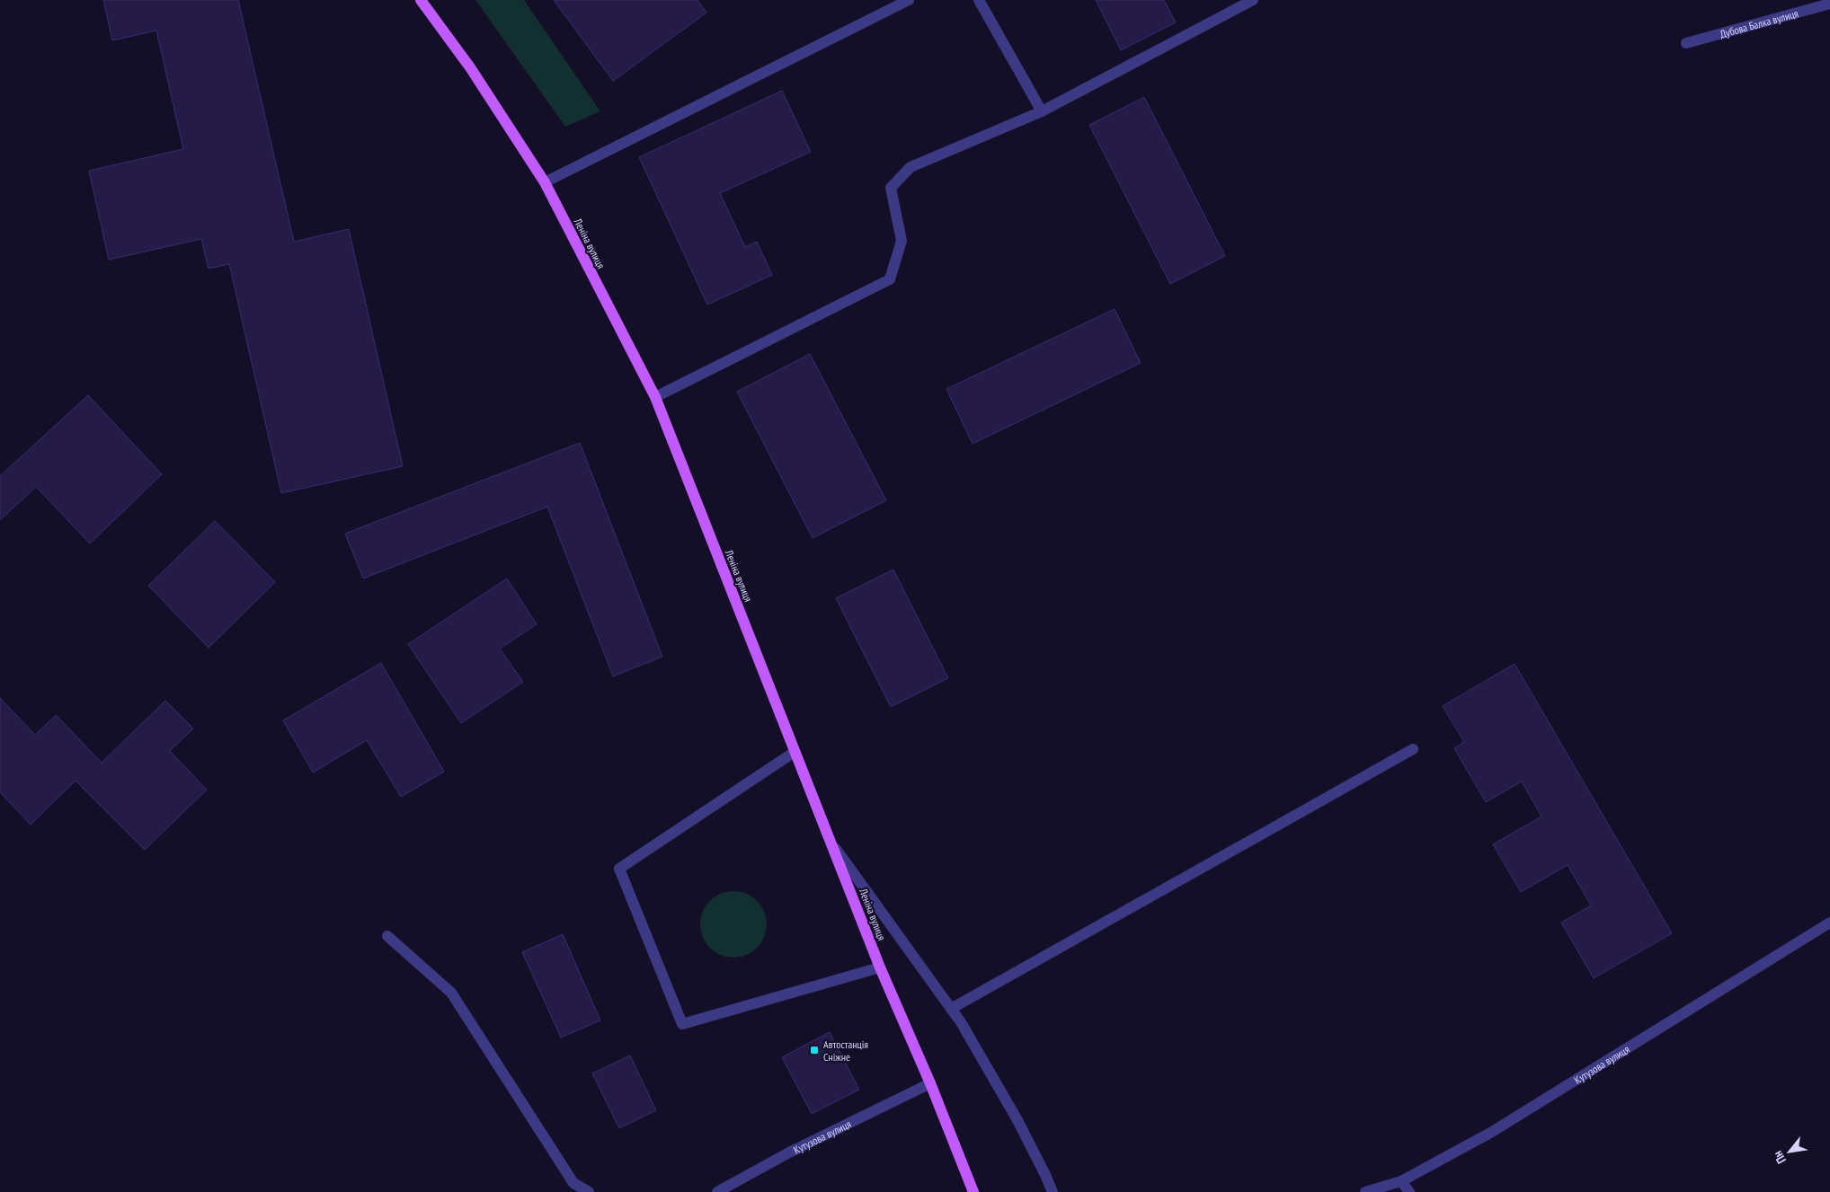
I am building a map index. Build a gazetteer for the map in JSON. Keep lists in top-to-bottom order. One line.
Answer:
{"streets":{"main road":["Леніна вулиця"],"street":["Дубова Балка вулиця","Кутузова вулиця"]},"crossings":[["Леніна вулиця","Кутузова вулиця"]],"places":{"transit":["Автостанція Сніжне"]},"north":"bottom left"}
